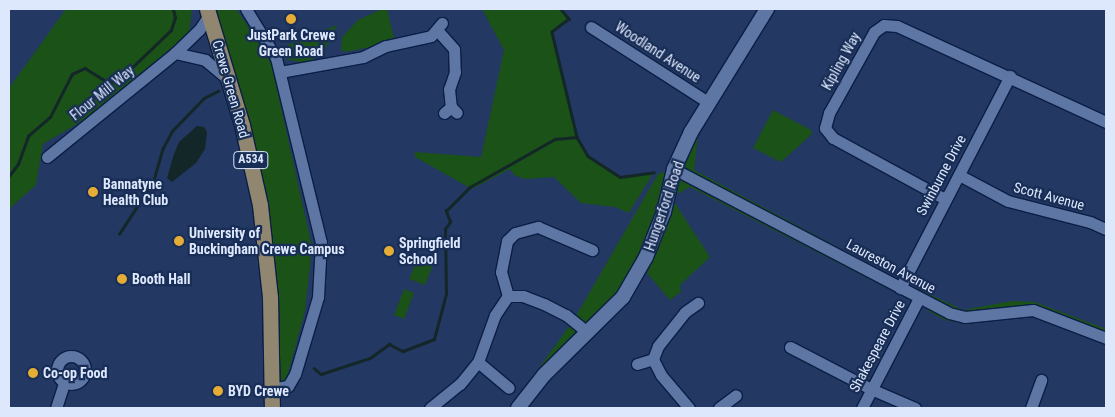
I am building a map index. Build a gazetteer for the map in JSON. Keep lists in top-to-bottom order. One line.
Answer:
{"streets":{"main road":["Crewe Green Road","A534"],"street":["Woodland Avenue","Kipling Way","Flour Mill Way","Swinburne Drive","Scott Avenue","Hungerford Road","Laureston Avenue","Shakespeare Drive"]},"crossings":[["Woodland Avenue","Hungerford Road"],["Kipling Way","Swinburne Drive"],["Crewe Green Road","Flour Mill Way"],["Swinburne Drive","Scott Avenue"],["Swinburne Drive","Laureston Avenue"],["Hungerford Road","Laureston Avenue"],["Laureston Avenue","Shakespeare Drive"]],"places":["JustPark Crewe Green Road","Bannatyne Health Club","University of Buckingham Crewe Campus","Springfield School","Booth Hall","Co-op Food","BYD Crewe"]}
